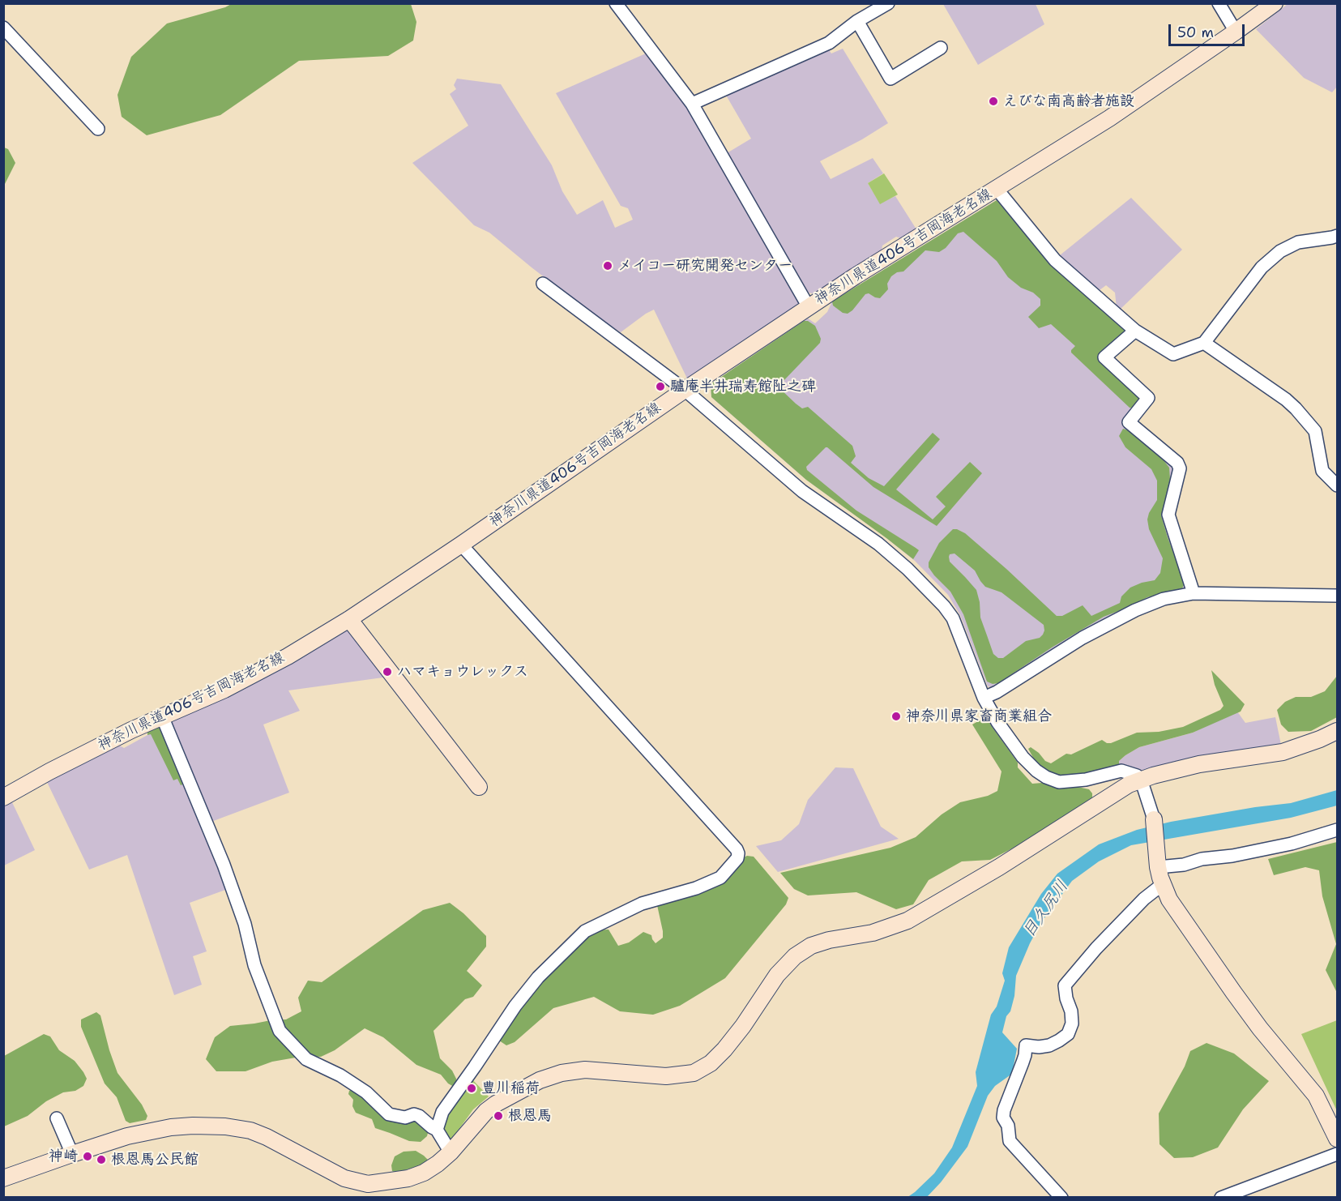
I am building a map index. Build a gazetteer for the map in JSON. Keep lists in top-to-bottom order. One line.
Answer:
{"streets":{"street":["神奈川県道406号吉岡海老名線"]},"water":["目久尻川"],"places":["えびな南高齢者施設","メイコー研究開発センター","驢庵半井瑞寿館阯之碑","ハマキョウレックス","神奈川県家畜商業組合","豊川稲荷","根恩馬","神崎","根恩馬公民館"],"scale_bar":"50 m"}
